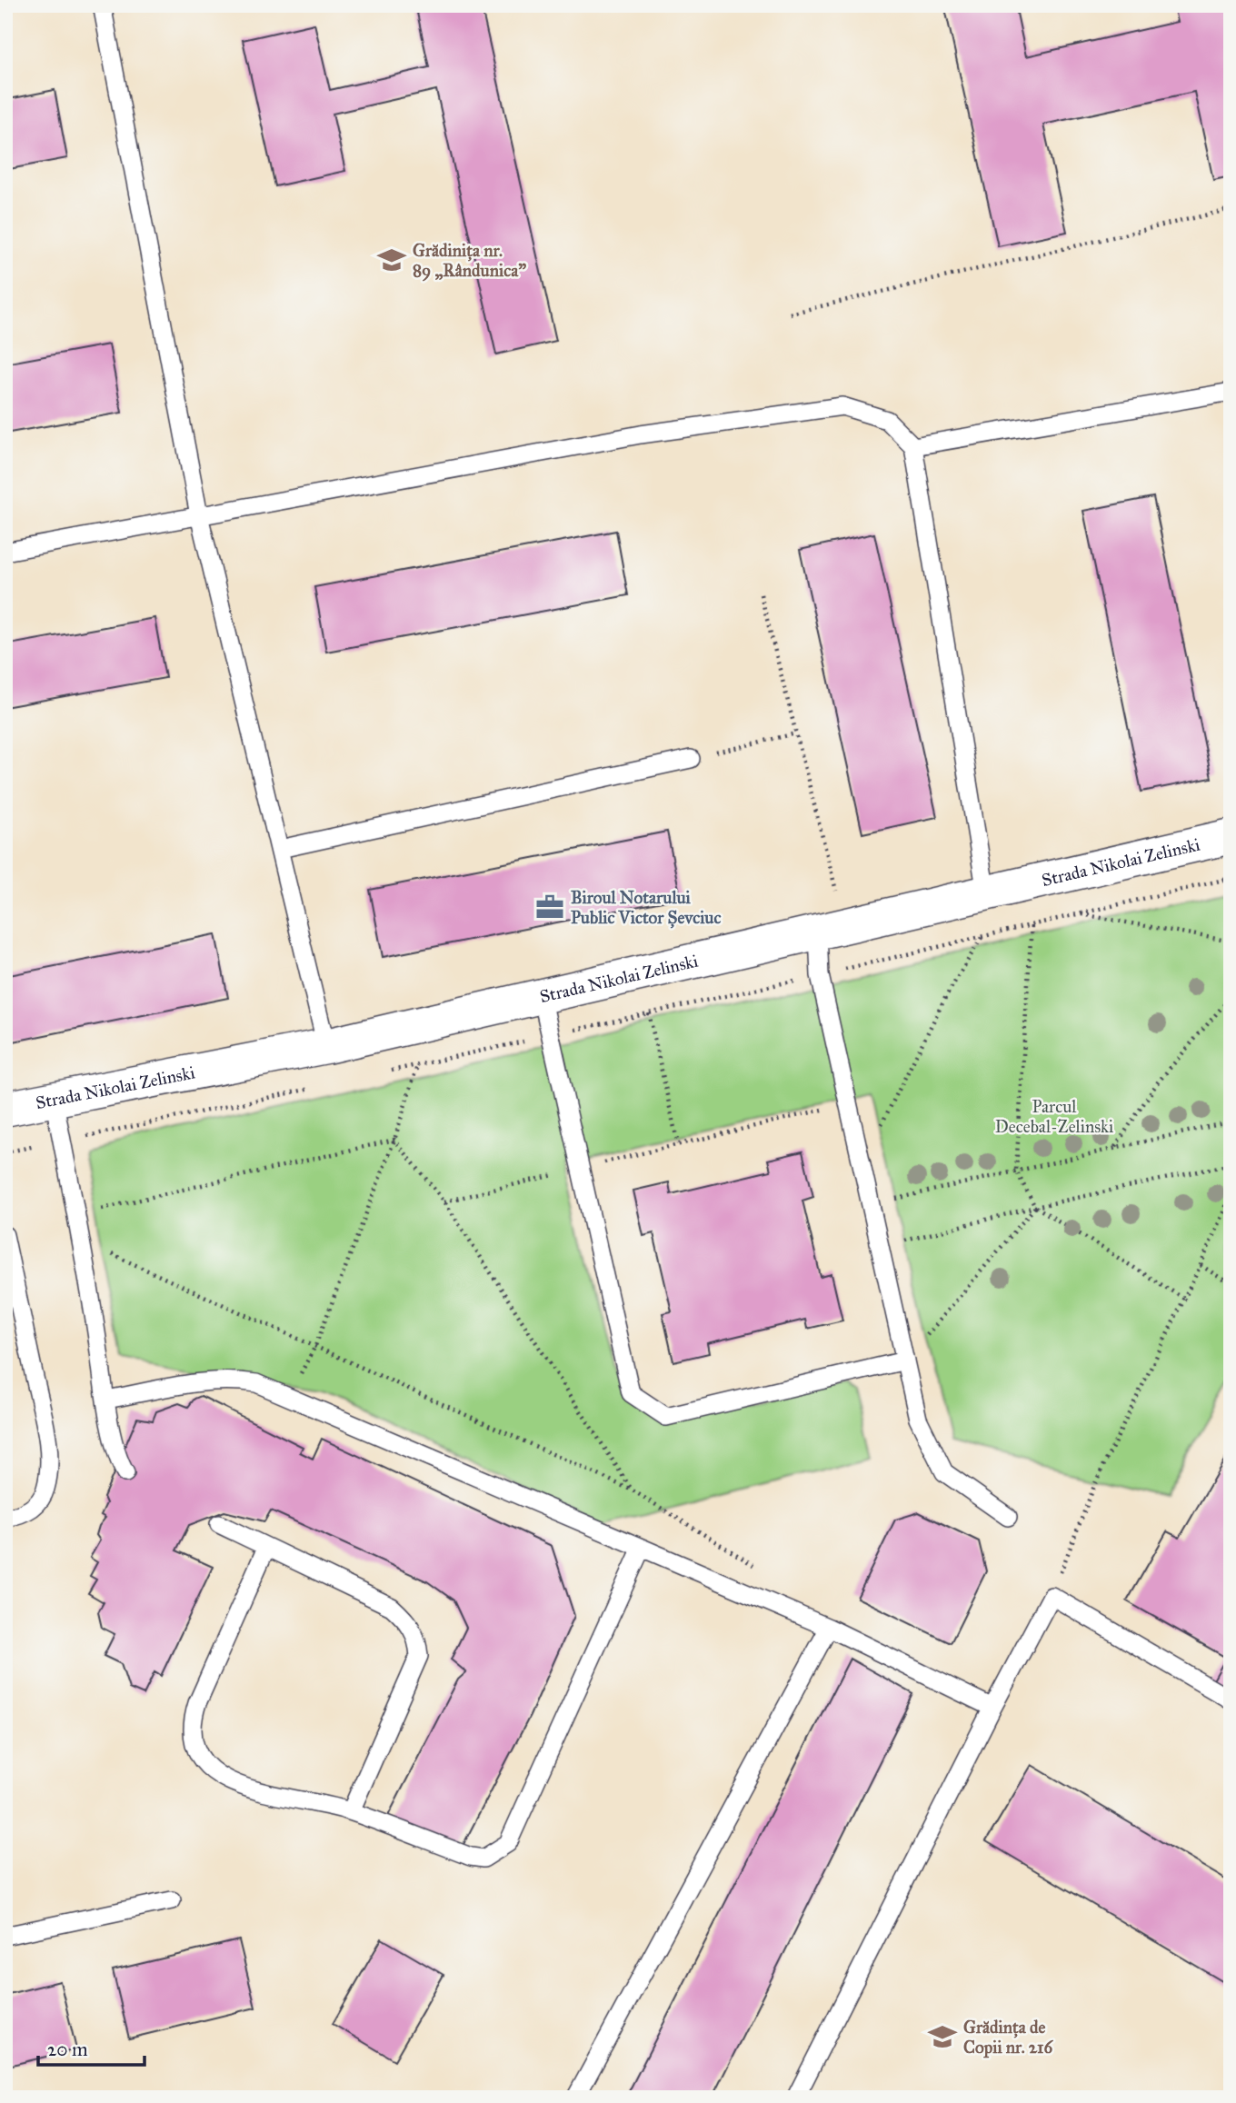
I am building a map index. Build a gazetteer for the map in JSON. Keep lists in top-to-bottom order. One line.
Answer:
{"streets":{"street":["Strada Nikolai Zelinski"]},"parks":["Parcul Decebal-Zelinski"],"places":{"school or university":["Grădinița nr. 89 „Rândunica”","Grădința de Copii nr. 216"],"office":["Biroul Notarului Public Victor Șevciuc"]},"scale_bar":"20 m"}
